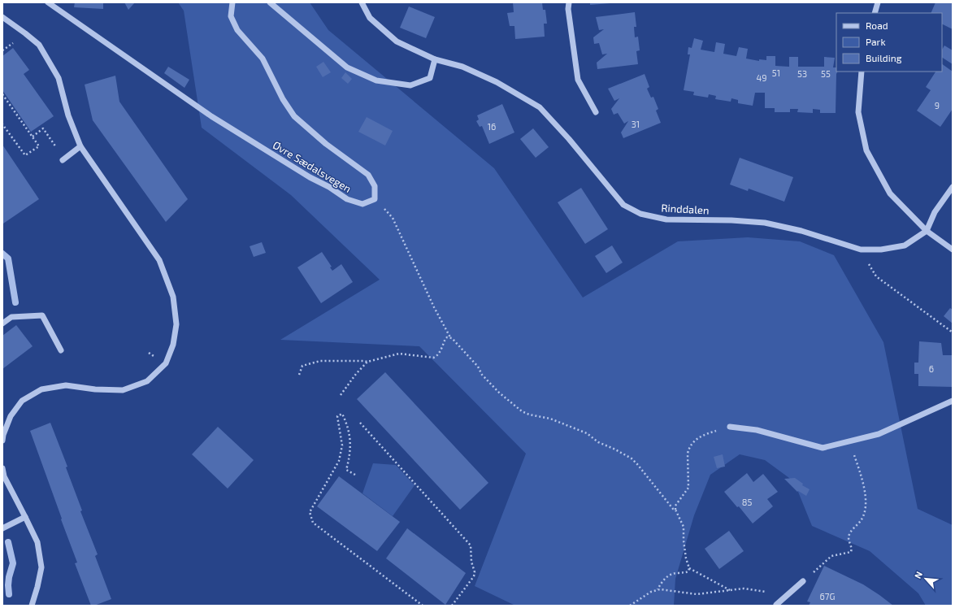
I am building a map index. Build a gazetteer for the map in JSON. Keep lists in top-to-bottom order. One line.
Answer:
{"streets":{"street":["Øvre Sædalsvegen","Rinddalen"]},"house_numbers":["51","53","55","49","9","31","16","6","85","67G"],"legend":["Road","Park","Building"],"north":"top left"}
